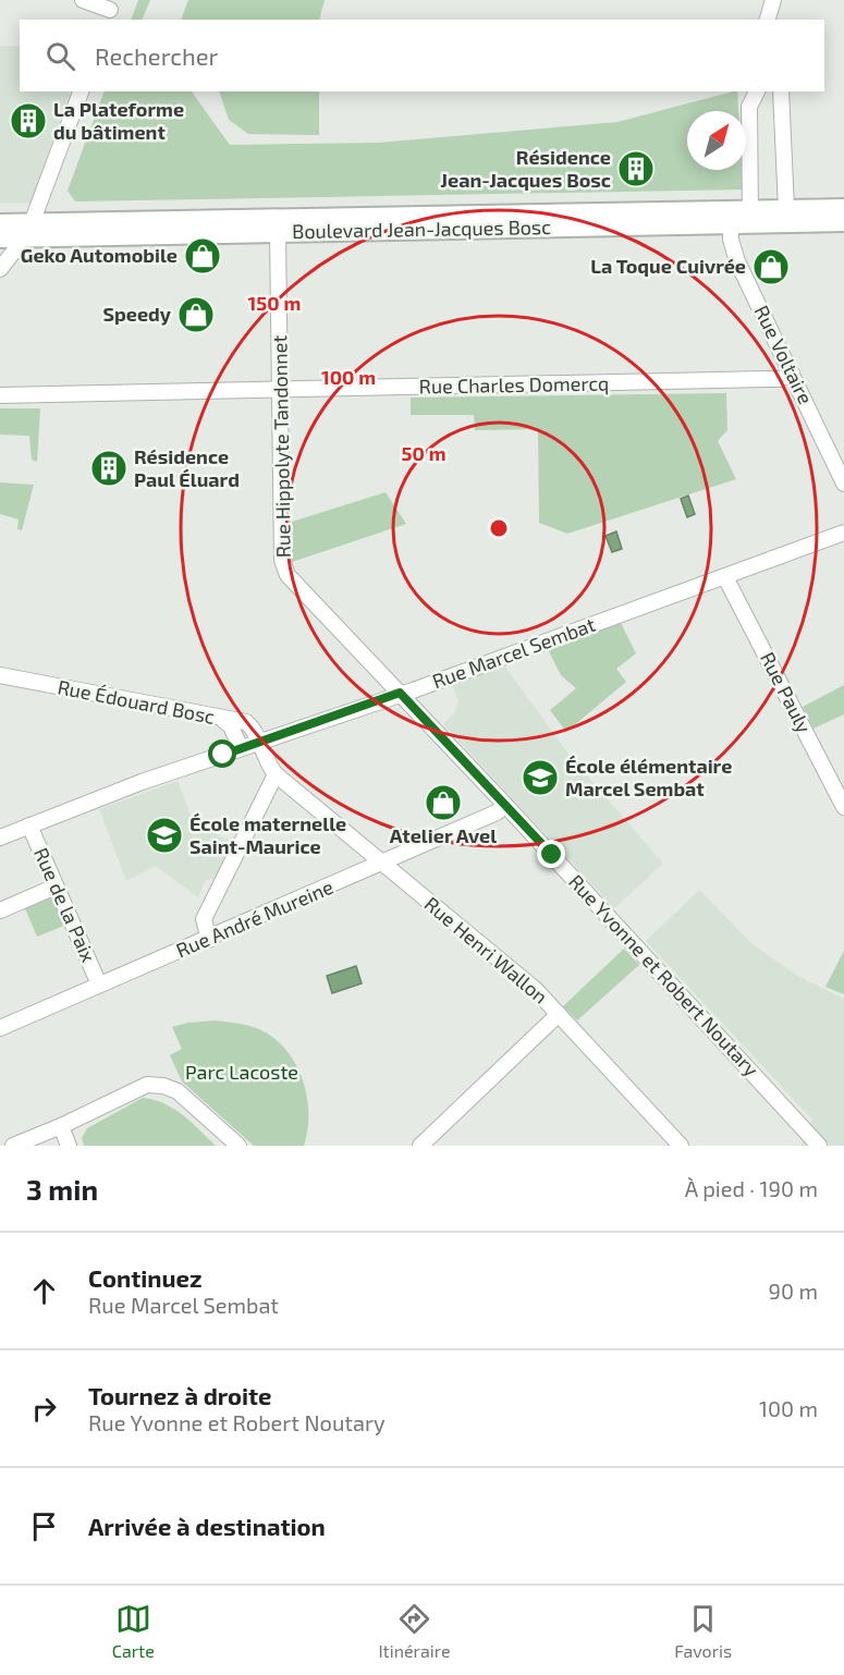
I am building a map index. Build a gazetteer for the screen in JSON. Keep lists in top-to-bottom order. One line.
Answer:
{"streets":{"main road":["Boulevard Jean-Jacques Bosc"],"street":["Rue Voltaire","Rue Charles Domercq","Rue Hippolyte Tandonnet","Rue Marcel Sembat","Rue Pauly","Rue Édouard Bosc","Rue de la Paix","Rue André Mureine","Rue Henri Wallon","Rue Yvonne et Robert Noutary"]},"crossings":[["Boulevard Jean-Jacques Bosc","Rue Voltaire"],["Boulevard Jean-Jacques Bosc","Rue Hippolyte Tandonnet"],["Rue Voltaire","Rue Charles Domercq"],["Rue Charles Domercq","Rue Hippolyte Tandonnet"],["Rue Hippolyte Tandonnet","Rue Marcel Sembat"],["Rue Hippolyte Tandonnet","Rue Yvonne et Robert Noutary"],["Rue Marcel Sembat","Rue Pauly"],["Rue Marcel Sembat","Rue Édouard Bosc"],["Rue Marcel Sembat","Rue de la Paix"],["Rue Marcel Sembat","Rue Yvonne et Robert Noutary"],["Rue de la Paix","Rue André Mureine"],["Rue André Mureine","Rue Henri Wallon"],["Rue André Mureine","Rue Yvonne et Robert Noutary"]],"parks":["Parc Lacoste"],"places":{"building":["La Plateforme du bâtiment","Résidence Jean-Jacques Bosc","Résidence Paul Éluard"],"shop":["Geko Automobile","La Toque Cuivrée","Speedy","Atelier Avel"],"school or university":["École élémentaire Marcel Sembat","École maternelle Saint-Maurice"]},"north":"top right","page":{"search":"Rechercher","heading":["3 min","À pied · 190 m"],"list":[["Continuez","Rue Marcel Sembat","90 m"],["Tournez à droite","Rue Yvonne et Robert Noutary","100 m"],"Arrivée à destination"],"nav":["Carte","Itinéraire","Favoris"]},"rings":["150 m","100 m","50 m"]}
